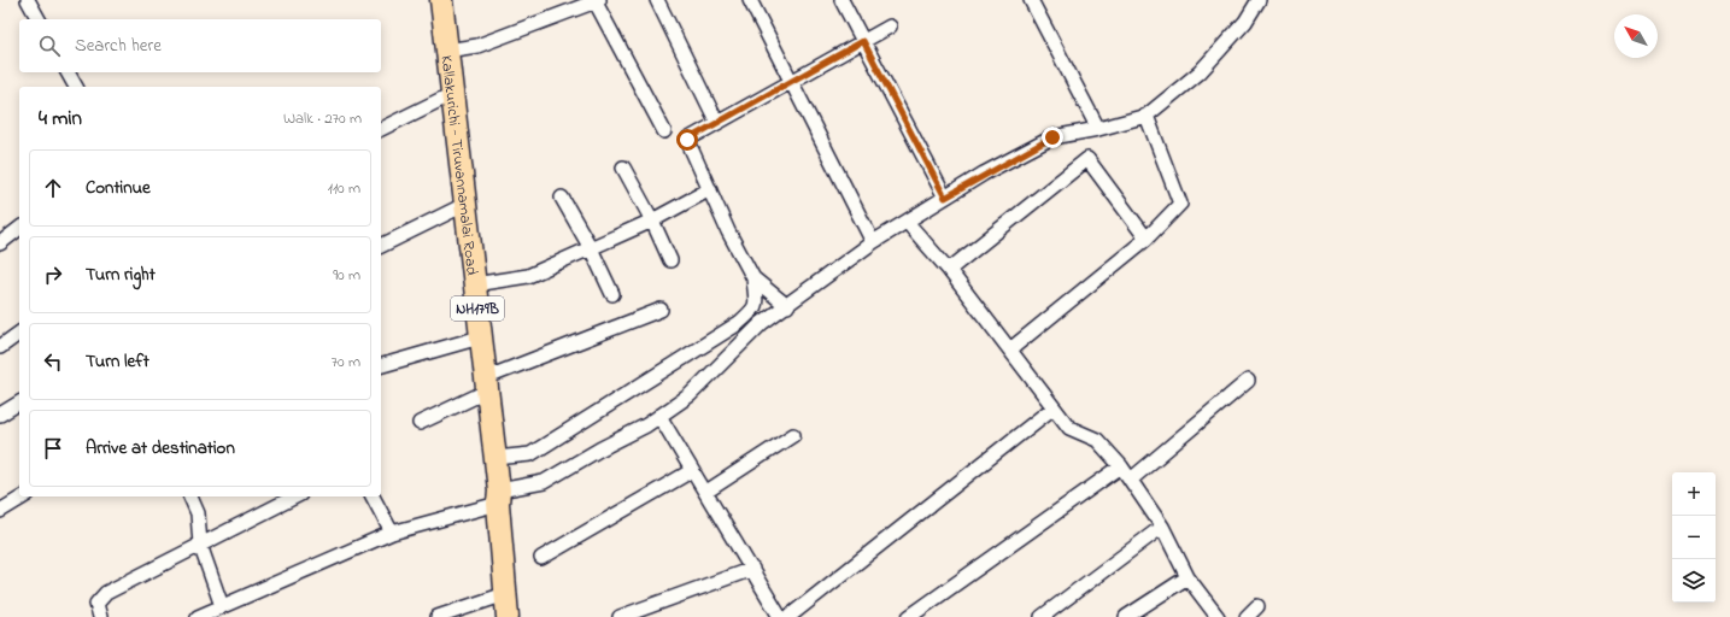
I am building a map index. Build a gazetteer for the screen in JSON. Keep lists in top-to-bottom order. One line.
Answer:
{"streets":{"highway":["Kallakurichi - Tiruvannamalai Road","NH179B"]},"north":"top left","page":{"search":"Search here","heading":["4 min","Walk · 270 m"],"list":[["Continue","110 m"],["Turn right","90 m"],["Turn left","70 m"],"Arrive at destination"],"map_buttons":["+","−"]}}
